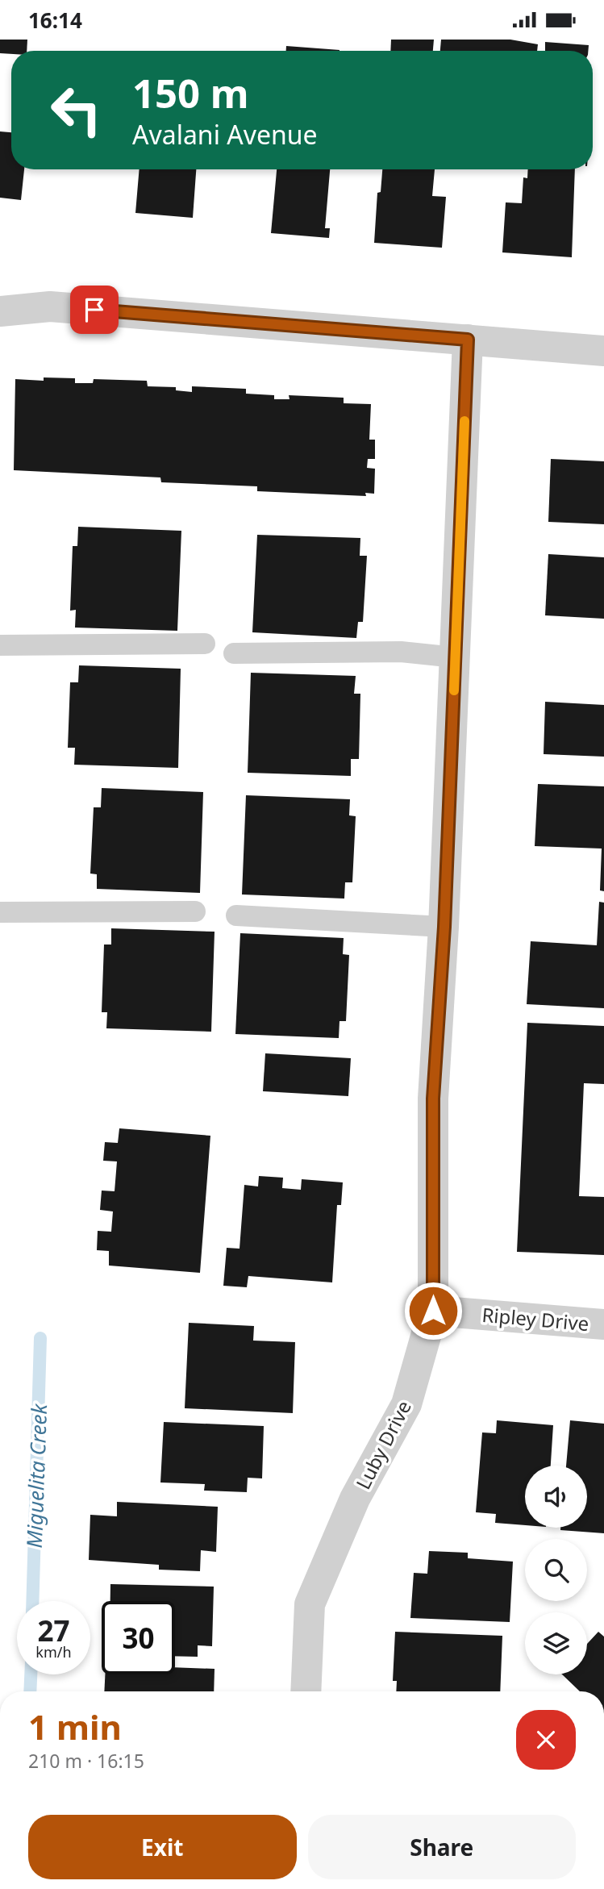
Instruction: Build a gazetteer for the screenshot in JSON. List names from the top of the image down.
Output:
{
  "streets": {
    "street": ["Ripley Drive", "Luby Drive"]
  },
  "crossings": [
    ["Ripley Drive", "Luby Drive"]
  ],
  "water": ["Miguelita Creek"],
  "page": {
    "status": "16:14",
    "turn": ["150 m", "Avalani Avenue"],
    "speed": "27 km/h",
    "limit": "30",
    "heading": ["1 min", "210 m · 16:15"],
    "buttons": ["Exit", "Share"]
  }
}
